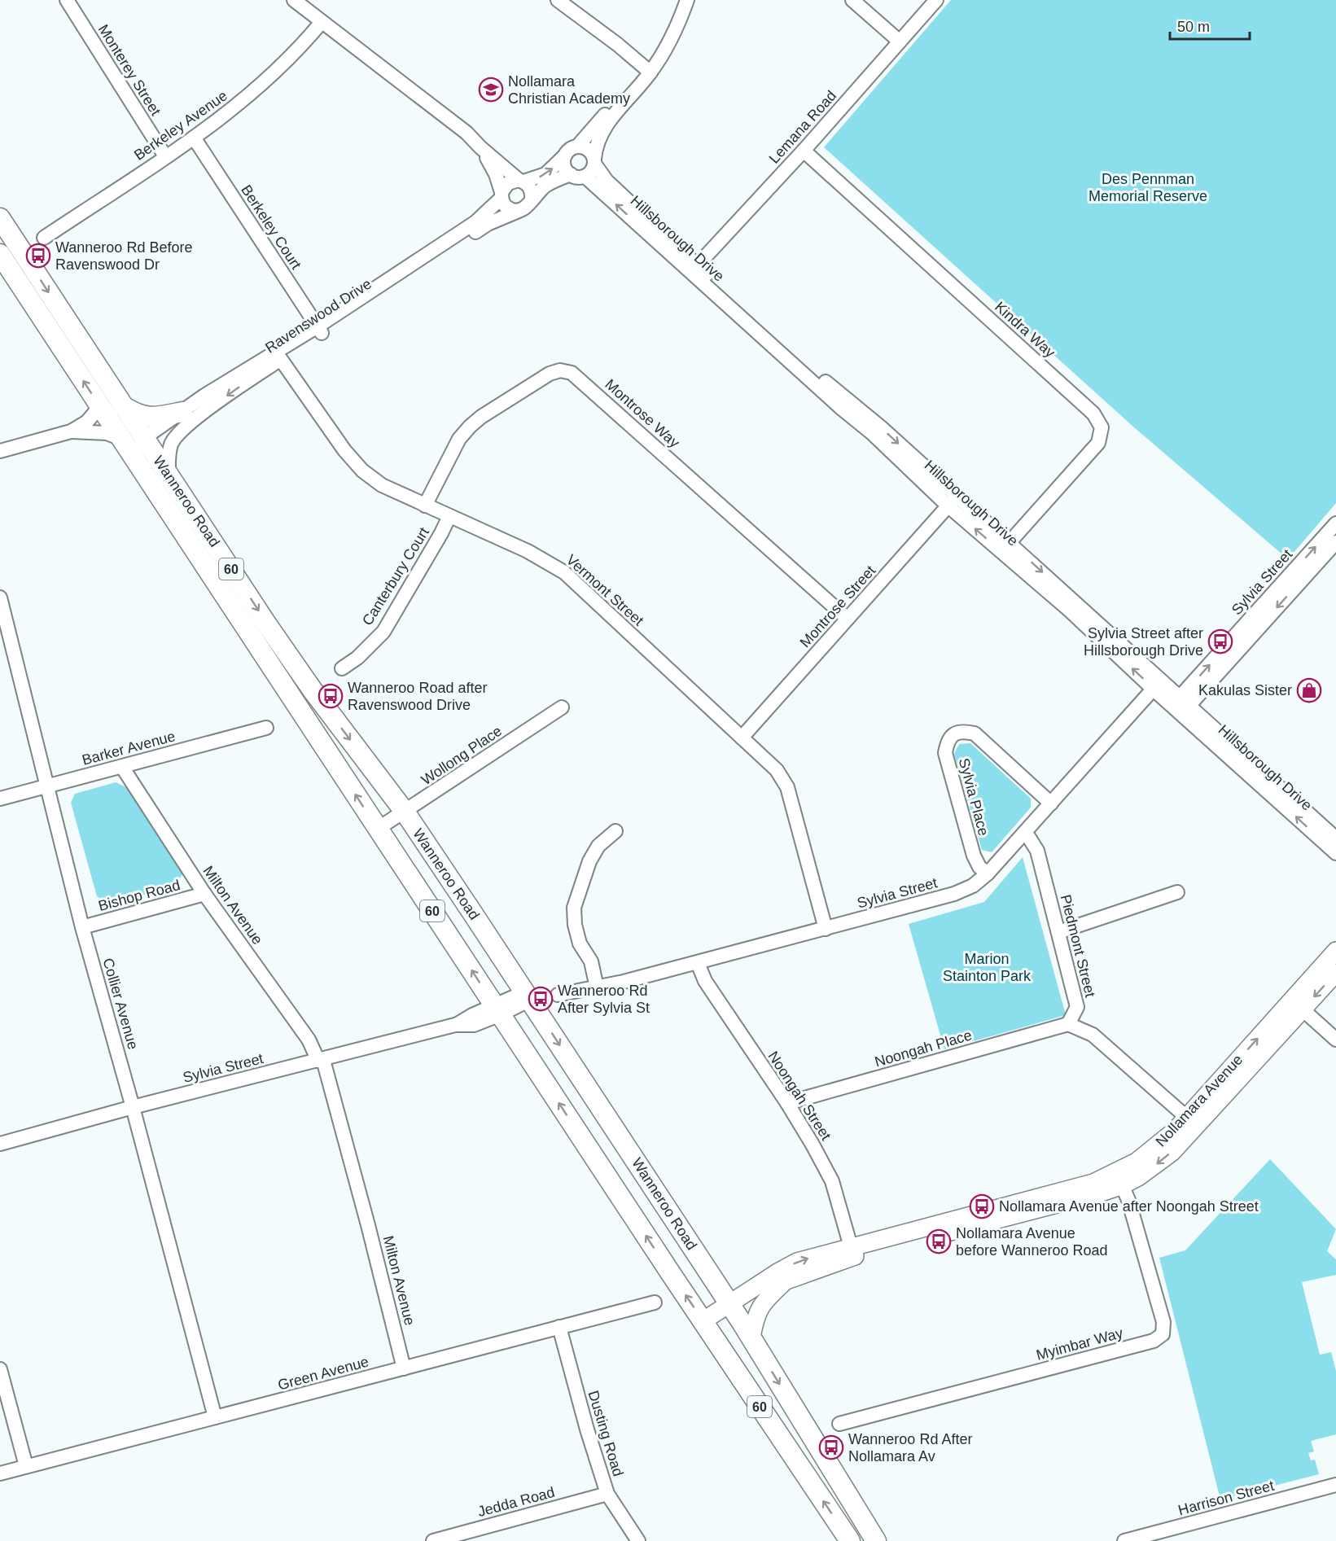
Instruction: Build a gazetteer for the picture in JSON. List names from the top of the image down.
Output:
{
  "streets": {
    "highway": ["Wanneroo Road", "60"],
    "main road": ["Nollamara Avenue"],
    "street": [
      "Monterey Street",
      "Berkeley Avenue",
      "Lemana Road",
      "Berkeley Court",
      "Hillsborough Drive",
      "Ravenswood Drive",
      "Kindra Way",
      "Montrose Way",
      "Canterbury Court",
      "Sylvia Street",
      "Vermont Street",
      "Montrose Street",
      "Barker Avenue",
      "Wollong Place",
      "Sylvia Place",
      "Bishop Road",
      "Milton Avenue",
      "Piedmont Street",
      "Collier Avenue",
      "Noongah Place",
      "Noongah Street",
      "Myimbar Way",
      "Green Avenue",
      "Dusting Road",
      "Harrison Street",
      "Jedda Road"
    ]
  },
  "crossings": [
    ["Monterey Street", "Berkeley Avenue"],
    ["Berkeley Avenue", "Berkeley Court"],
    ["Lemana Road", "Hillsborough Drive"],
    ["Lemana Road", "Kindra Way"],
    ["Berkeley Court", "Ravenswood Drive"],
    ["Hillsborough Drive", "Kindra Way"],
    ["Hillsborough Drive", "Sylvia Street"],
    ["Hillsborough Drive", "Montrose Street"],
    ["Ravenswood Drive", "Wanneroo Road"],
    ["Ravenswood Drive", "Vermont Street"],
    ["Montrose Way", "Vermont Street"],
    ["Montrose Way", "Montrose Street"],
    ["Wanneroo Road", "Sylvia Street"],
    ["Wanneroo Road", "Wollong Place"],
    ["Wanneroo Road", "Nollamara Avenue"],
    ["Canterbury Court", "Vermont Street"],
    ["Sylvia Street", "Vermont Street"],
    ["Sylvia Street", "Sylvia Place"],
    ["Sylvia Street", "Milton Avenue"],
    ["Sylvia Street", "Piedmont Street"],
    ["Sylvia Street", "Collier Avenue"],
    ["Sylvia Street", "Noongah Street"],
    ["Vermont Street", "Montrose Street"],
    ["Barker Avenue", "Milton Avenue"],
    ["Barker Avenue", "Collier Avenue"],
    ["Bishop Road", "Milton Avenue"],
    ["Bishop Road", "Collier Avenue"],
    ["Milton Avenue", "Green Avenue"],
    ["Piedmont Street", "Noongah Place"],
    ["Collier Avenue", "Green Avenue"],
    ["Noongah Place", "Noongah Street"],
    ["Noongah Street", "Nollamara Avenue"],
    ["Nollamara Avenue", "Myimbar Way"],
    ["Green Avenue", "Dusting Road"],
    ["Dusting Road", "Jedda Road"]
  ],
  "parks": ["Des Pennman Memorial Reserve", "Marion Stainton Park"],
  "places": {
    "school or university": ["Nollamara Christian Academy"],
    "bus stop": [
      "Wanneroo Rd Before Ravenswood Dr",
      "Sylvia Street after Hillsborough Drive",
      "Wanneroo Road after Ravenswood Drive",
      "Wanneroo Rd After Sylvia St",
      "Nollamara Avenue after Noongah Street",
      "Nollamara Avenue before Wanneroo Road",
      "Wanneroo Rd After Nollamara Av"
    ],
    "shop": ["Kakulas Sister"]
  },
  "scale_bar": "50 m"
}
